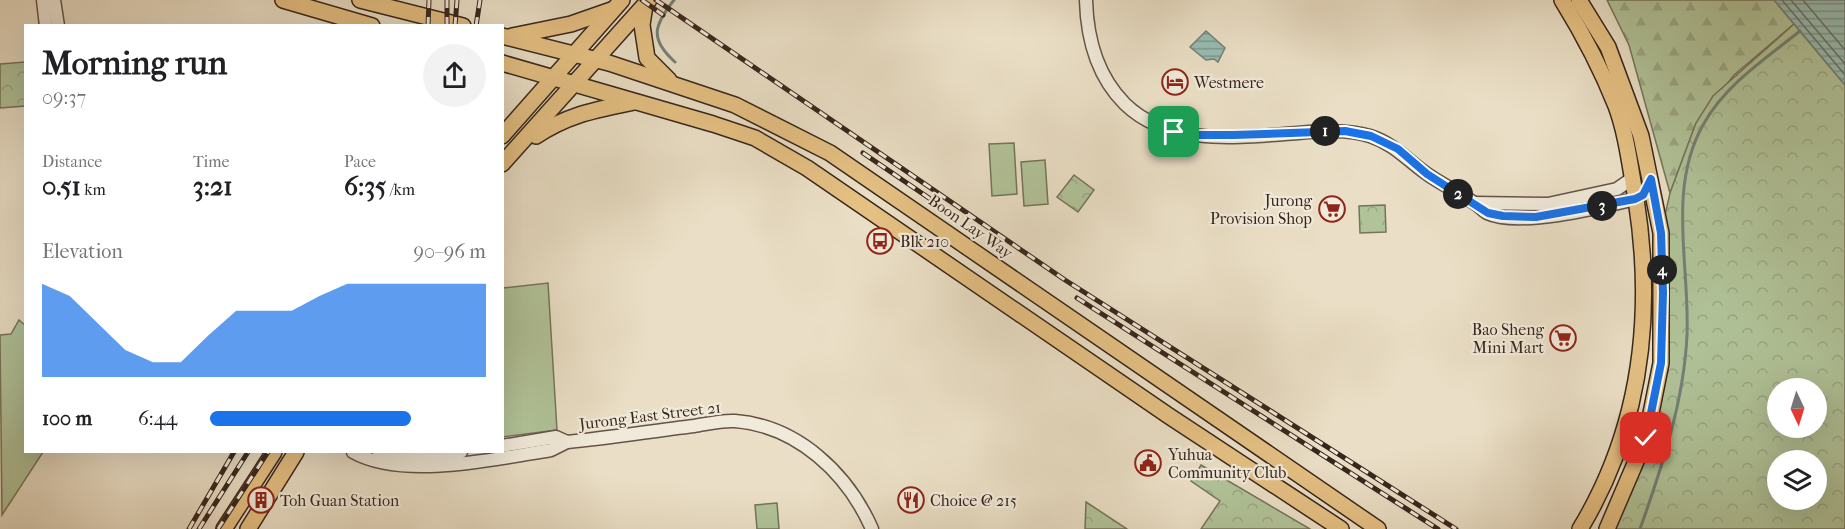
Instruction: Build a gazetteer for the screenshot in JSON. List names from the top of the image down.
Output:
{
  "streets": {
    "main road": ["Boon Lay Way"],
    "street": ["Jurong East Street 21"]
  },
  "places": {
    "hotel": ["Westmere"],
    "supermarket": ["Jurong Provision Shop", "Bao Sheng Mini Mart"],
    "bus stop": ["Blk 210"],
    "public building": ["Yuhua Community Club"],
    "building": ["Toh Guan Station"],
    "restaurant": ["Choice @ 215"]
  },
  "north": "bottom",
  "page": {
    "heading": ["Morning run", "09:37"],
    "pins": [
      "1",
      "2",
      "3",
      "4"
    ],
    "stats": [
      ["Distance", "0.51 km"],
      ["Time", "3:21"],
      ["Pace", "6:35 /km"]
    ],
    "chart": ["Elevation", "90–96 m"],
    "list": [
      {
        "name": "100 m",
        "note": "6:44"
      }
    ]
  }
}
